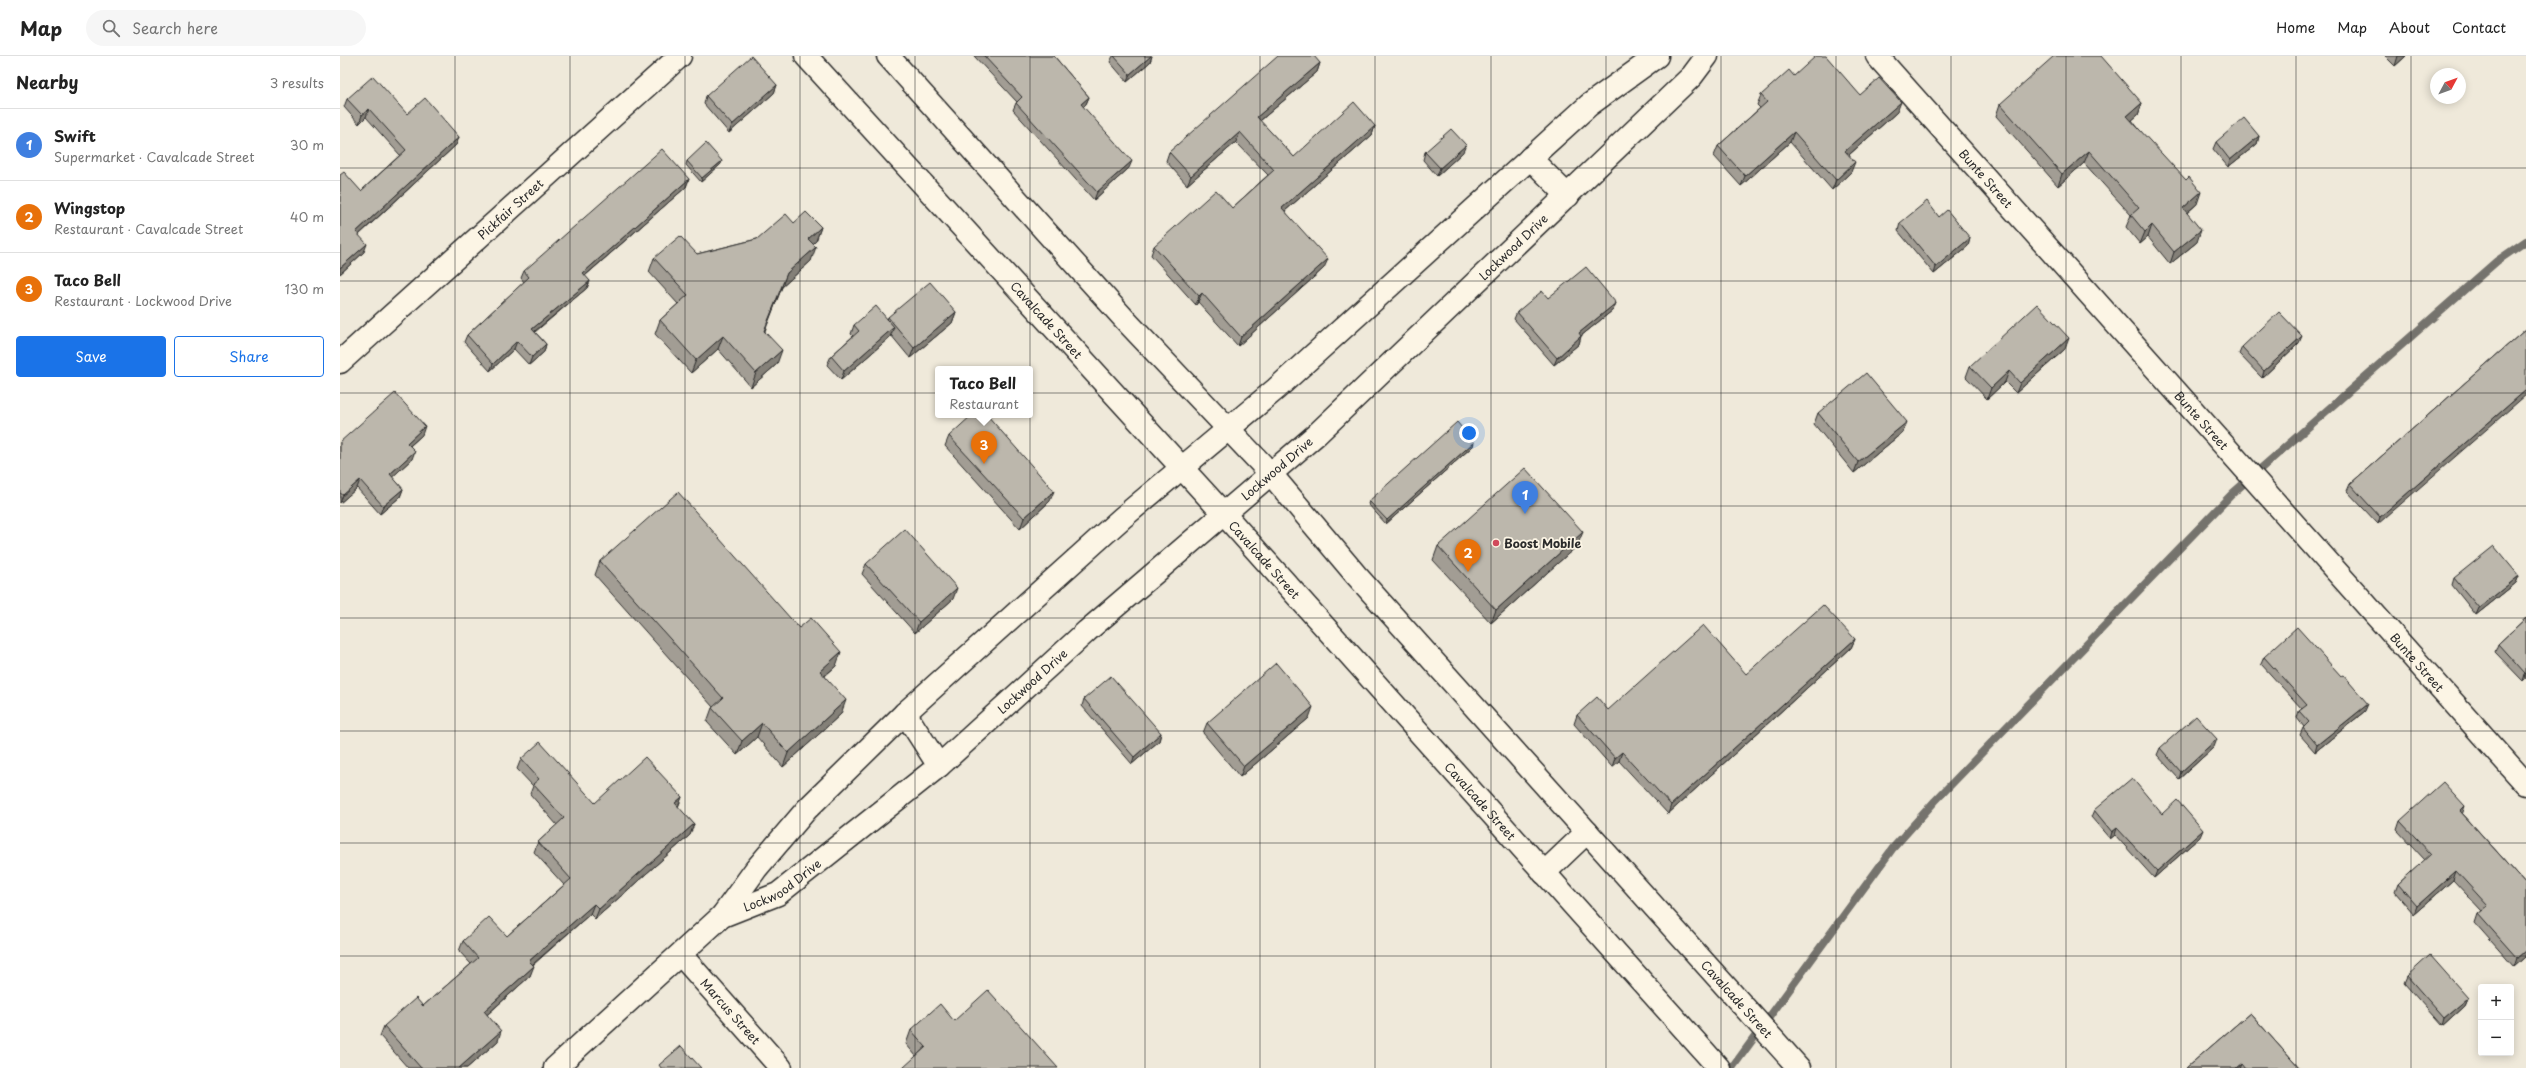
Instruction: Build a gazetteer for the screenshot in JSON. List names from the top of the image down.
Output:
{
  "streets": {
    "main road": [
      "Bunte Street",
      "Pickfair Street",
      "Lockwood Drive",
      "Cavalcade Street",
      "Marcus Street"
    ]
  },
  "crossings": [
    ["Lockwood Drive", "Cavalcade Street"],
    ["Lockwood Drive", "Marcus Street"]
  ],
  "places": ["Boost Mobile"],
  "north": "top right",
  "page": {
    "header": "Map",
    "search": "Search here",
    "nav": [
      "Home",
      "Map",
      "About",
      "Contact"
    ],
    "heading": ["Nearby", "3 results"],
    "list": [
      {
        "mark": "1",
        "name": "Swift",
        "note": "Supermarket · Cavalcade Street",
        "value": "30 m"
      },
      {
        "mark": "2",
        "name": "Wingstop",
        "note": "Restaurant · Cavalcade Street",
        "value": "40 m"
      },
      {
        "mark": "3",
        "name": "Taco Bell",
        "note": "Restaurant · Lockwood Drive",
        "value": "130 m"
      }
    ],
    "buttons": ["Save", "Share"],
    "popup": ["Taco Bell", "Restaurant"],
    "pins": ["3", "1", "2"],
    "map_buttons": ["+", "−"]
  }
}
